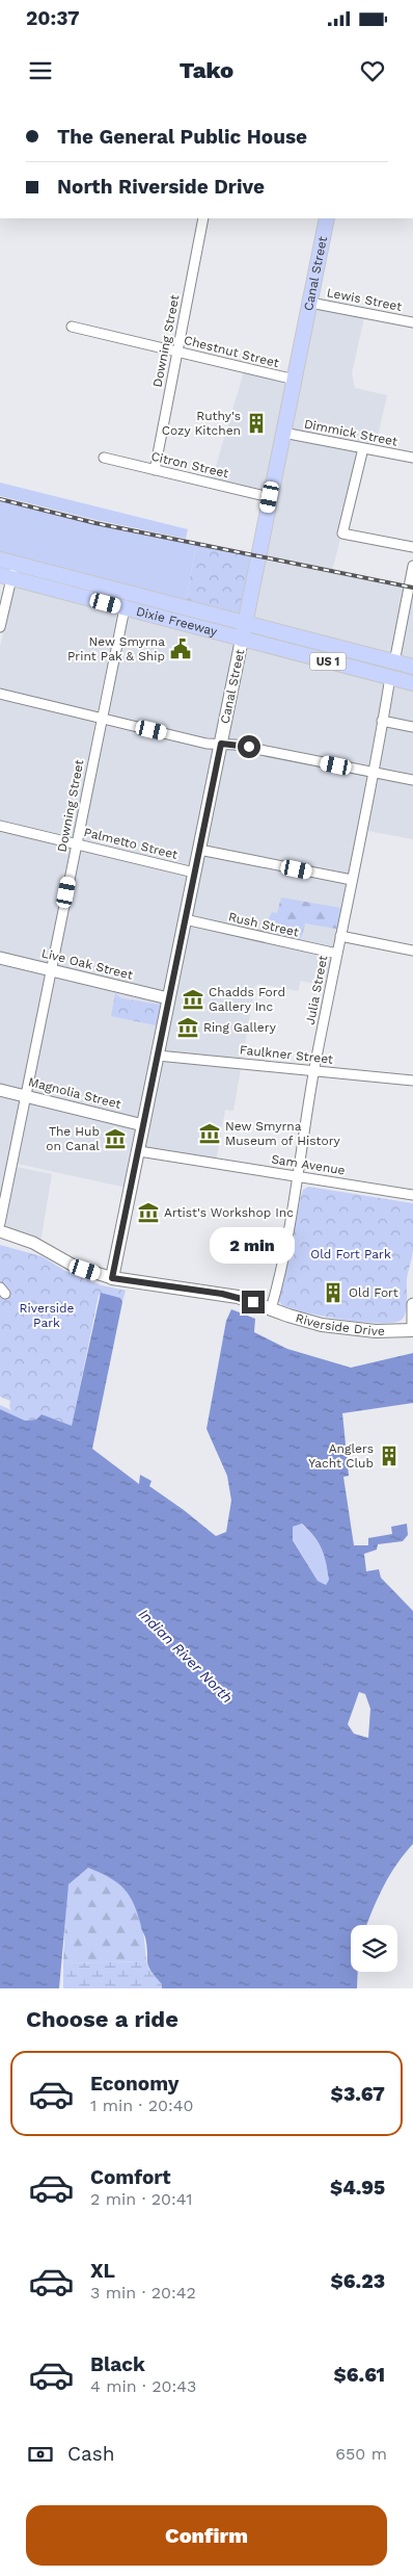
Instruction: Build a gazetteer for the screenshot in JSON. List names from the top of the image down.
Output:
{
  "streets": {
    "main road": [
      "Canal Street",
      "Dixie Freeway",
      "US 1",
      "Riverside Drive"
    ],
    "street": [
      "Lewis Street",
      "Downing Street",
      "Chestnut Street",
      "Dimmick Street",
      "Citron Street",
      "Palmetto Street",
      "Rush Street",
      "Live Oak Street",
      "Julia Street",
      "Faulkner Street",
      "Magnolia Street",
      "Sam Avenue"
    ]
  },
  "crossings": [
    ["Canal Street", "Lewis Street"],
    ["Canal Street", "Chestnut Street"],
    ["Canal Street", "Dimmick Street"],
    ["Canal Street", "Citron Street"],
    ["Canal Street", "Dixie Freeway"],
    ["Canal Street", "Palmetto Street"],
    ["Canal Street", "Rush Street"],
    ["Canal Street", "Live Oak Street"],
    ["Canal Street", "Faulkner Street"],
    ["Canal Street", "Magnolia Street"],
    ["Canal Street", "Sam Avenue"],
    ["Canal Street", "Riverside Drive"],
    ["Downing Street", "Chestnut Street"],
    ["Downing Street", "Citron Street"],
    ["Downing Street", "Dixie Freeway"],
    ["Downing Street", "Palmetto Street"],
    ["Downing Street", "Live Oak Street"],
    ["Downing Street", "Magnolia Street"],
    ["Dixie Freeway", "Julia Street"],
    ["Rush Street", "Julia Street"],
    ["Julia Street", "Faulkner Street"],
    ["Julia Street", "Sam Avenue"],
    ["Julia Street", "Riverside Drive"]
  ],
  "water": ["Indian River North"],
  "parks": ["Old Fort Park", "Riverside Park"],
  "places": {
    "building": ["Ruthy's Cozy Kitchen", "Old Fort", "Anglers Yacht Club"],
    "public building": ["New Smyrna Print Pak & Ship"],
    "museum": [
      "Chadds Ford Gallery Inc",
      "Ring Gallery",
      "New Smyrna Museum of History",
      "The Hub on Canal",
      "Artist's Workshop Inc"
    ]
  },
  "page": {
    "status": "20:37",
    "header": "Tako",
    "banner": ["The General Public House", "North Riverside Drive"],
    "bubble": "2 min",
    "heading": "Choose a ride",
    "list": [
      {
        "name": "Economy",
        "note": "1 min · 20:40",
        "value": "$3.67"
      },
      {
        "name": "Comfort",
        "note": "2 min · 20:41",
        "value": "$4.95"
      },
      {
        "name": "XL",
        "note": "3 min · 20:42",
        "value": "$6.23"
      },
      {
        "name": "Black",
        "note": "4 min · 20:43",
        "value": "$6.61"
      }
    ],
    "pay": ["Cash", "650 m"],
    "buttons": "Confirm"
  }
}
